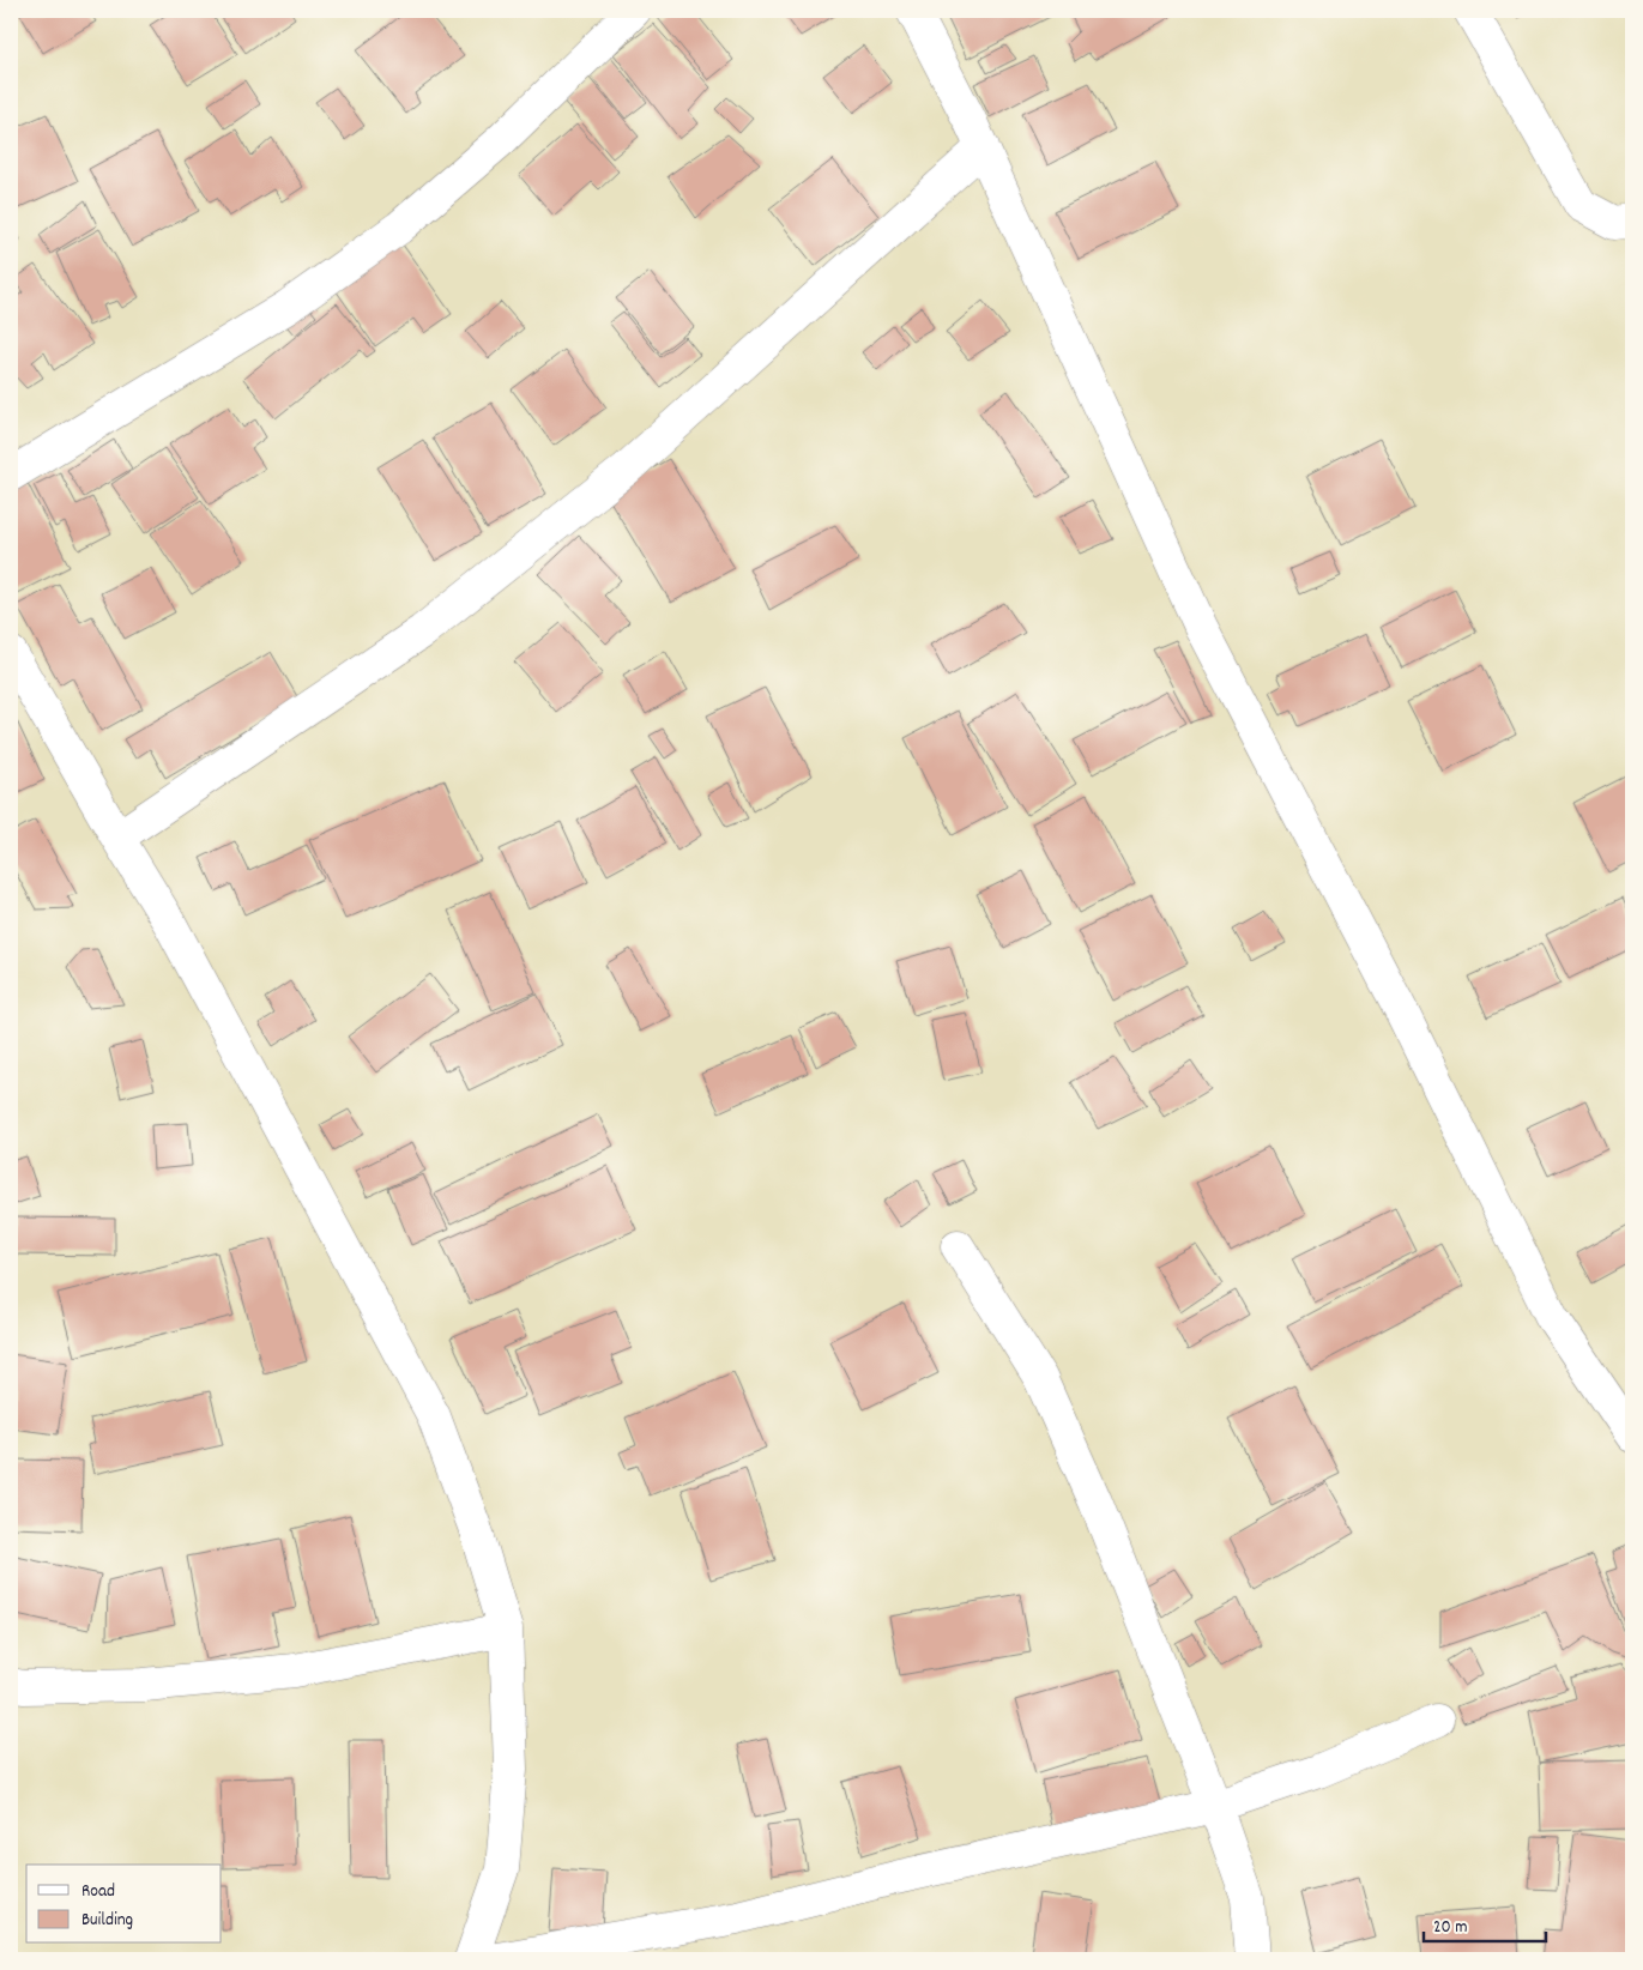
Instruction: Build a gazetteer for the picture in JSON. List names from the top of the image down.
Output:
{
  "legend": ["Road", "Building"],
  "scale_bar": "20 m"
}
